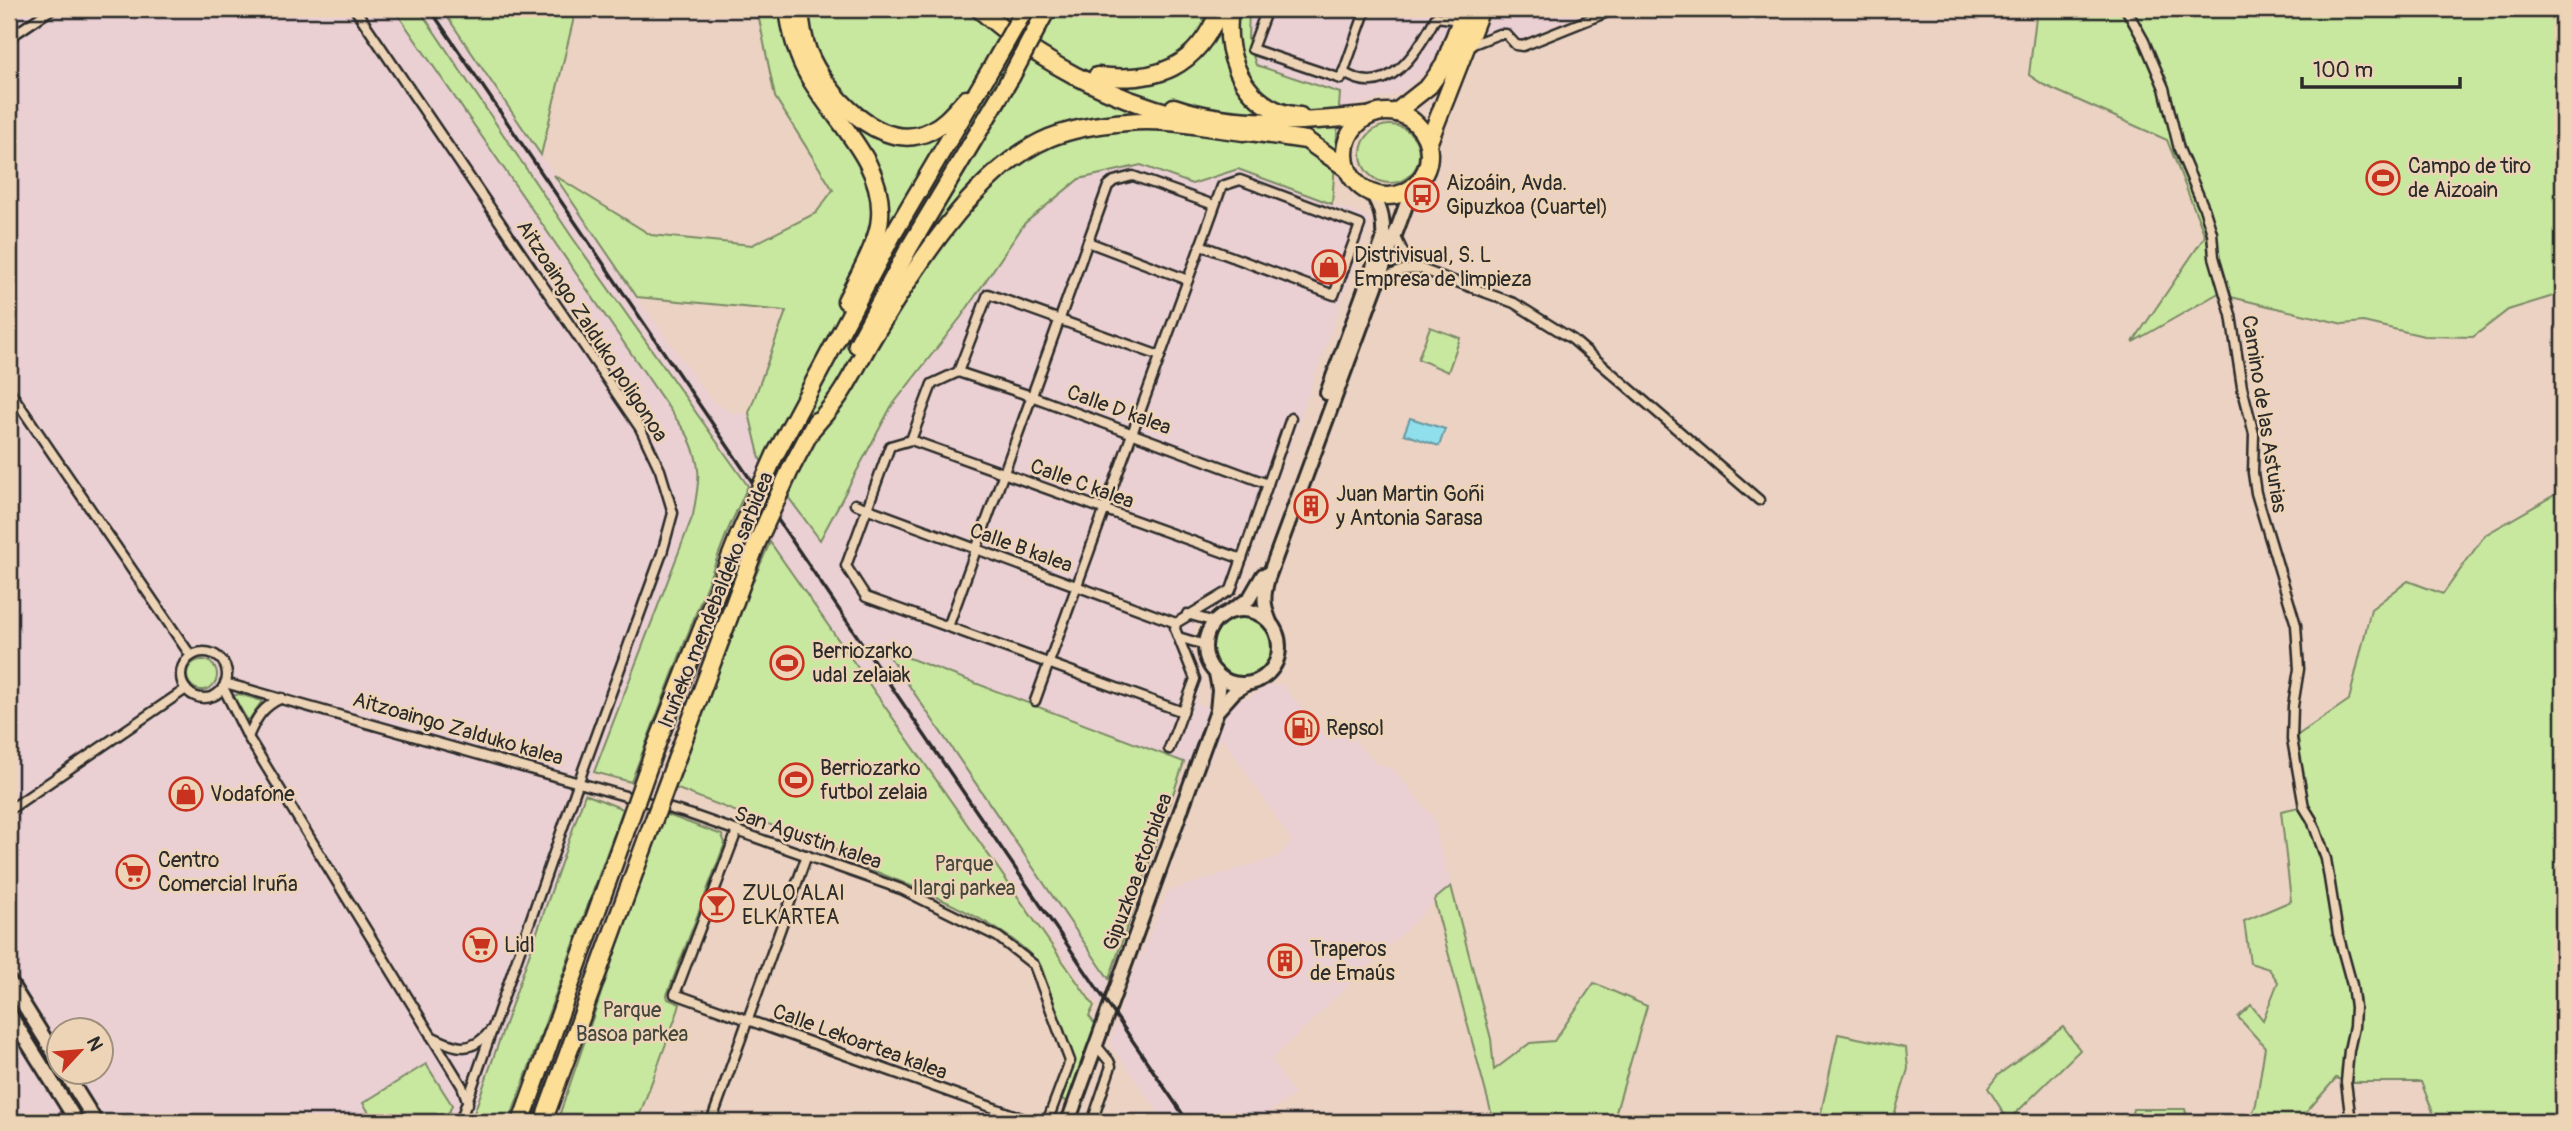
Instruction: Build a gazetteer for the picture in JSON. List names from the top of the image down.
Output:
{
  "streets": {
    "highway": ["Iruñeko mendebaldeko sarbidea"],
    "main road": ["Gipuzkoa etorbidea"],
    "street": [
      "Aitzoaingo Zalduko poligonoa",
      "Calle D kalea",
      "Camino de las Asturias",
      "Calle C kalea",
      "Calle B kalea",
      "Aitzoaingo Zalduko kalea",
      "San Agustin kalea",
      "Calle Lekoartea kalea"
    ]
  },
  "crossings": [
    ["Aitzoaingo Zalduko poligonoa", "Aitzoaingo Zalduko kalea"],
    ["Aitzoaingo Zalduko poligonoa", "San Agustin kalea"],
    ["Aitzoaingo Zalduko kalea", "San Agustin kalea"],
    ["San Agustin kalea", "Calle Lekoartea kalea"]
  ],
  "parks": ["Parque Ilargi parkea", "Parque Basoa parkea"],
  "places": {
    "sports": ["Campo de tiro de Aizoain", "Berriozarko udal zelaiak", "Berriozarko futbol zelaia"],
    "bus stop": ["Aizoáin, Avda. Gipuzkoa (Cuartel)"],
    "shop": ["Distrivisual, S. L Empresa de limpieza", "Vodafone"],
    "building": ["Juan Martin Goñi y Antonia Sarasa", "Traperos de Emaús"],
    "fuel station": ["Repsol"],
    "supermarket": ["Centro Comercial Iruña", "Lidl"],
    "bar": ["ZULO ALAI ELKARTEA"]
  },
  "scale_bar": "100 m",
  "north": "top right"
}
